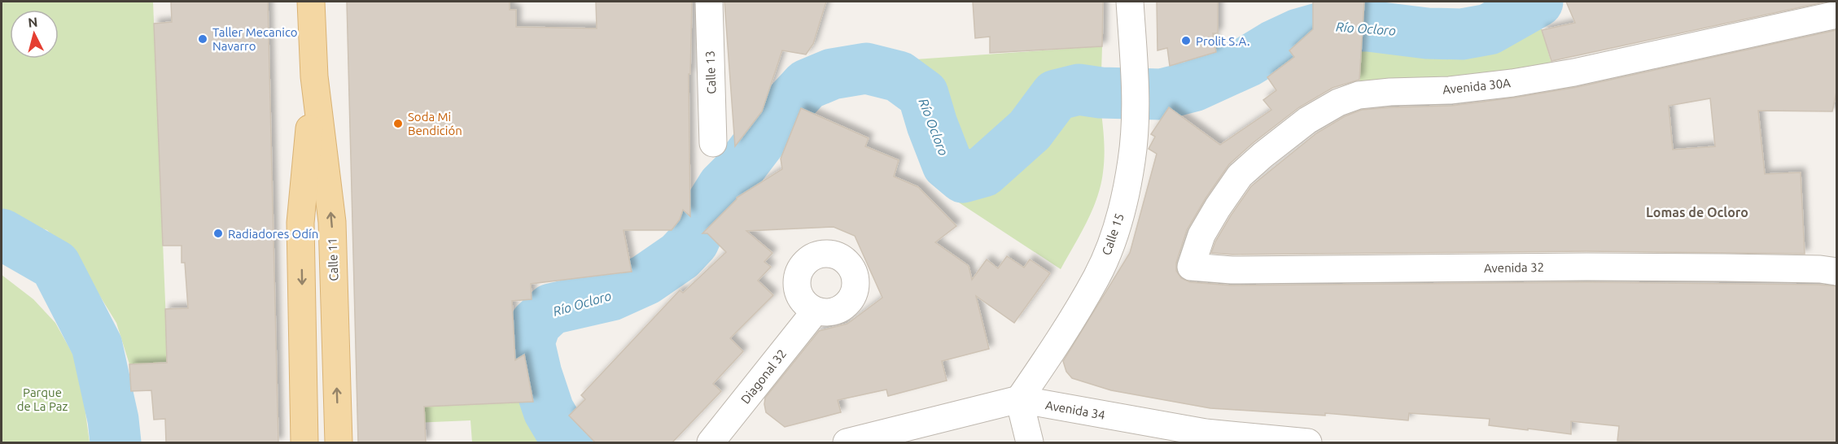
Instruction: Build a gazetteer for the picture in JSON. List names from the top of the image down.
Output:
{
  "streets": {
    "main road": ["Calle 11"],
    "street": [
      "Calle 13",
      "Avenida 30A",
      "Calle 15",
      "Avenida 32",
      "Diagonal 32",
      "Avenida 34"
    ]
  },
  "crossings": [
    ["Avenida 30A", "Avenida 32"],
    ["Calle 15", "Avenida 34"]
  ],
  "districts": ["Lomas de Ocloro"],
  "water": ["Río Ocloro"],
  "parks": ["Parque de La Paz"],
  "places": [
    "Taller Mecanico Navarro",
    "Prolit S.A.",
    "Soda Mi Bendición",
    "Radiadores Odín"
  ],
  "north": "top"
}
